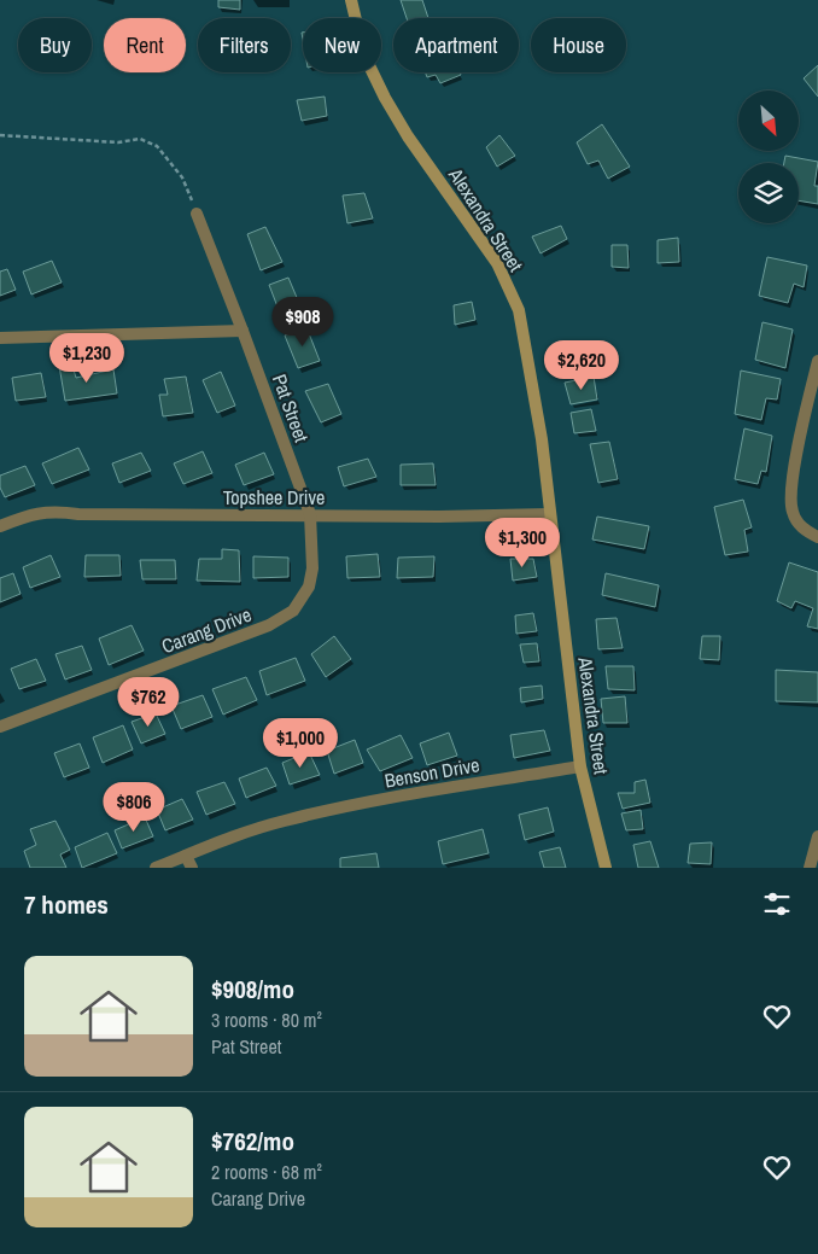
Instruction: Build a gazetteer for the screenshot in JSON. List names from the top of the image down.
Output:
{
  "streets": {
    "main road": ["Alexandra Street"],
    "street": [
      "Pat Street",
      "Topshee Drive",
      "Carang Drive",
      "Benson Drive"
    ]
  },
  "crossings": [
    ["Alexandra Street", "Topshee Drive"],
    ["Alexandra Street", "Benson Drive"],
    ["Pat Street", "Topshee Drive"],
    ["Pat Street", "Carang Drive"],
    ["Topshee Drive", "Carang Drive"]
  ],
  "north": "bottom right",
  "page": {
    "chip": [
      "Buy",
      "Rent",
      "Filters",
      "New",
      "Apartment",
      "House"
    ],
    "price": [
      "$908",
      "$1,230",
      "$2,620",
      "$1,300",
      "$762",
      "$1,000",
      "$806"
    ],
    "heading": "7 homes",
    "list": [
      {
        "name": "$908/mo",
        "note": "3 rooms · 80 m² · Pat Street"
      },
      {
        "name": "$762/mo",
        "note": "2 rooms · 68 m² · Carang Drive"
      }
    ]
  }
}
